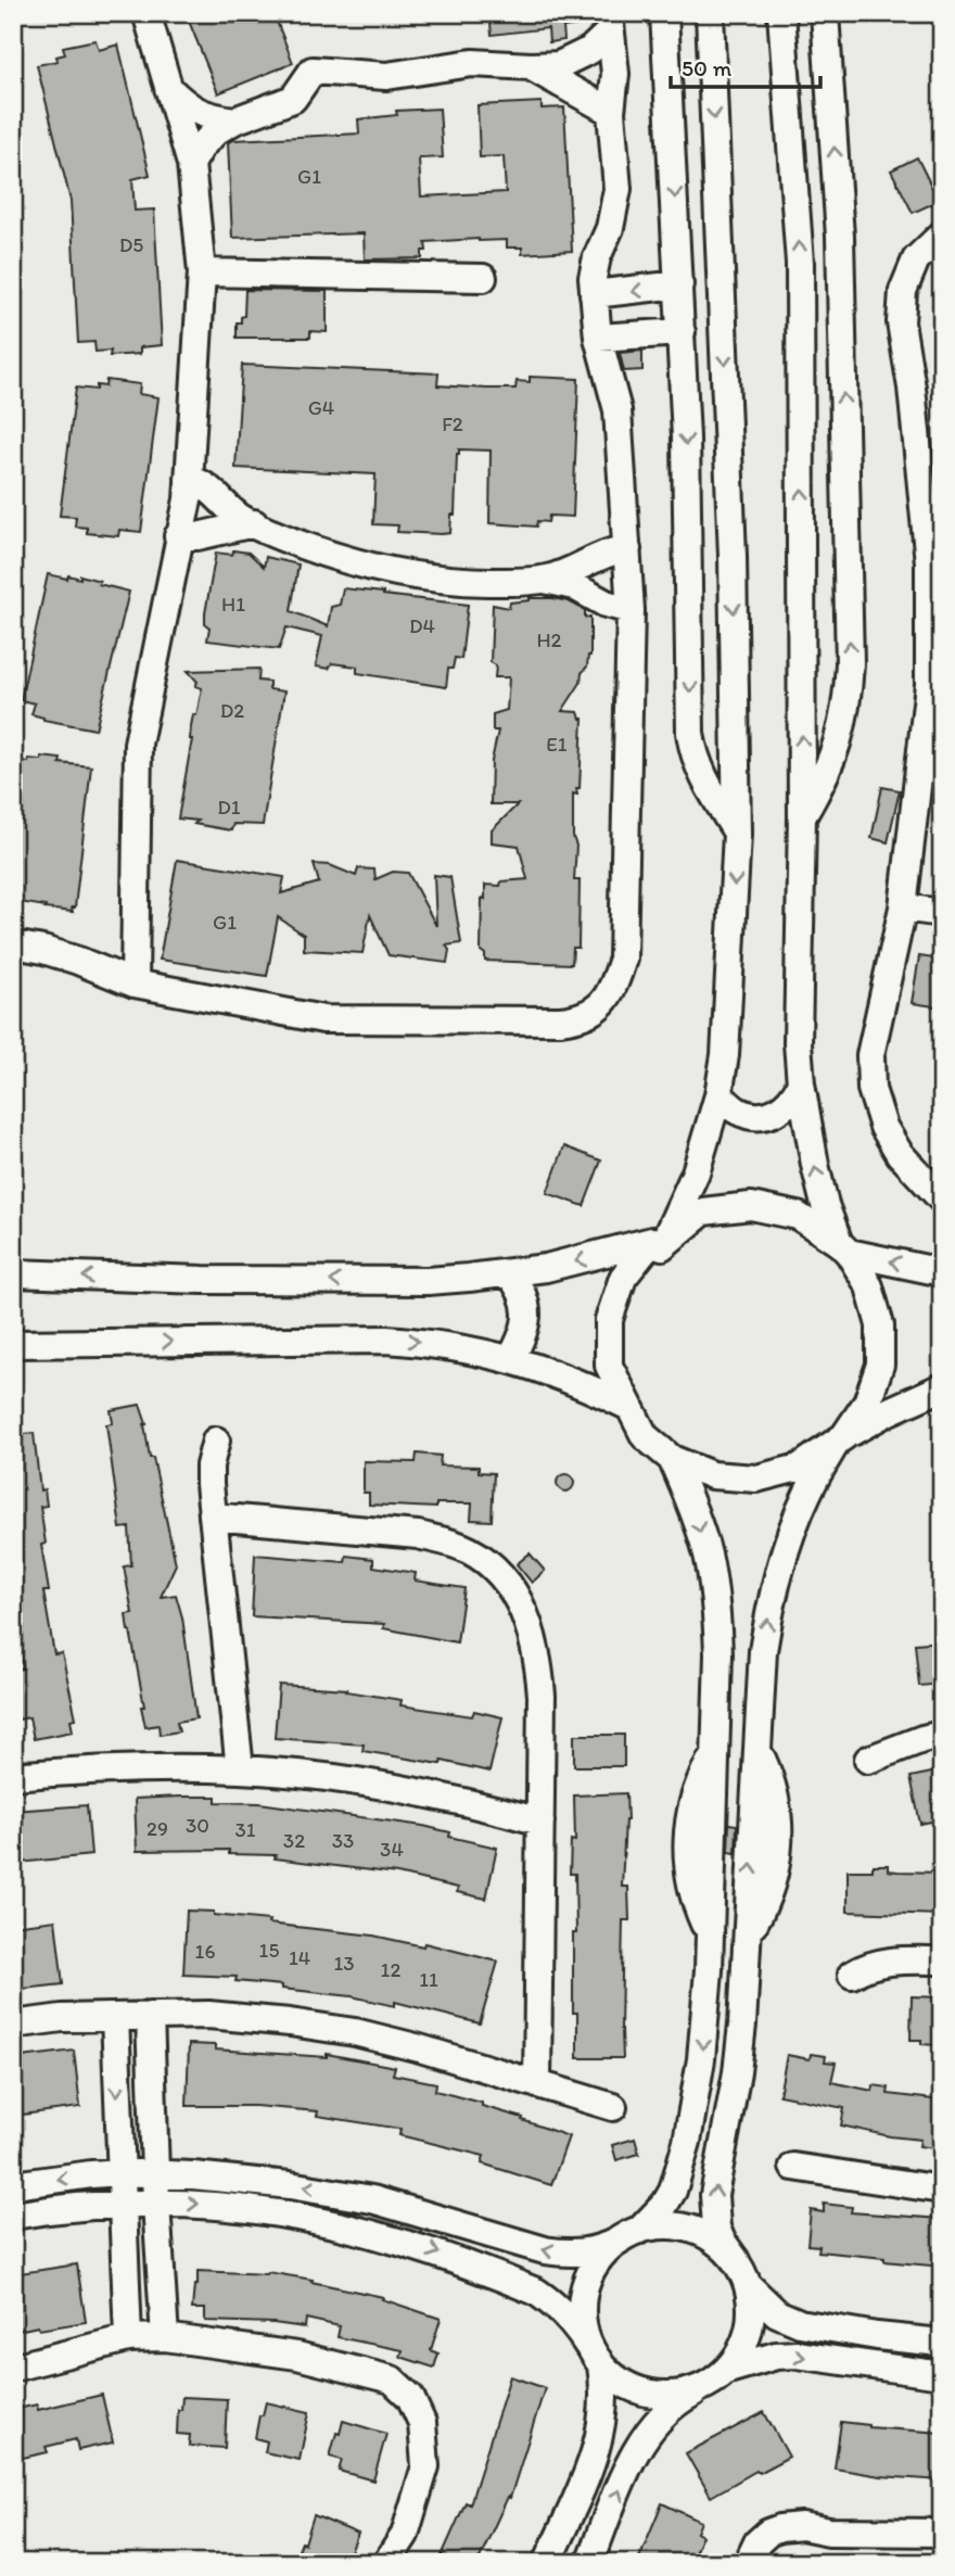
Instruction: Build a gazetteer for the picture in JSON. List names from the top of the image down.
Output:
{
  "house_numbers": [
    "G1",
    "D5",
    "G4",
    "F2",
    "H1",
    "D4",
    "H2",
    "D2",
    "E1",
    "D1",
    "G1",
    "30",
    "29",
    "31",
    "32",
    "33",
    "34",
    "15",
    "16",
    "14",
    "13",
    "12",
    "11"
  ],
  "scale_bar": "50 m"
}
